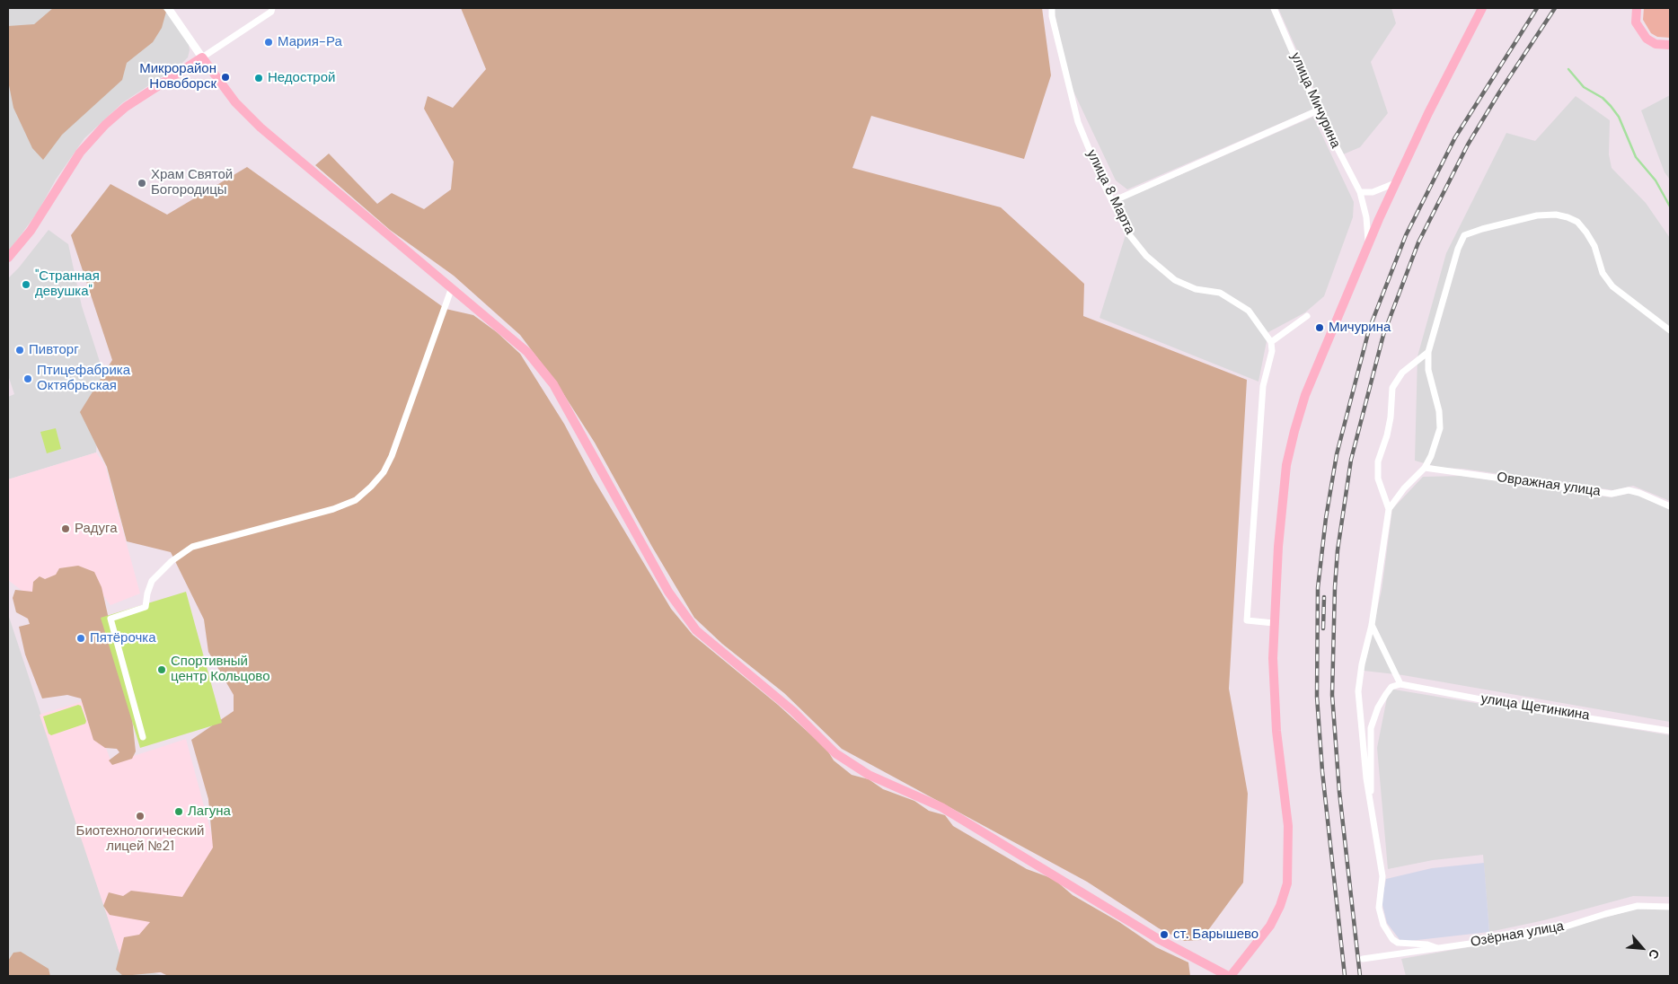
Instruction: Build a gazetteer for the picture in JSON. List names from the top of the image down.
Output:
{
  "streets": {
    "street": [
      "улица Мичурина",
      "улица 8 Марта",
      "Овражная улица",
      "улица Щетинкина",
      "Озёрная улица"
    ]
  },
  "places": [
    "Мария-Ра",
    "Микрорайон Новоборск",
    "Недострой",
    "Храм Святой Богородицы",
    "\"Странная девушка\"",
    "Мичурина",
    "Пивторг",
    "Птицефабрика Октябрьская",
    "Радуга",
    "Пятёрочка",
    "Спортивный центр Кольцово",
    "Лагуна",
    "Биотехнологический лицей №21",
    "ст. Барышево"
  ],
  "north": "bottom right"
}
